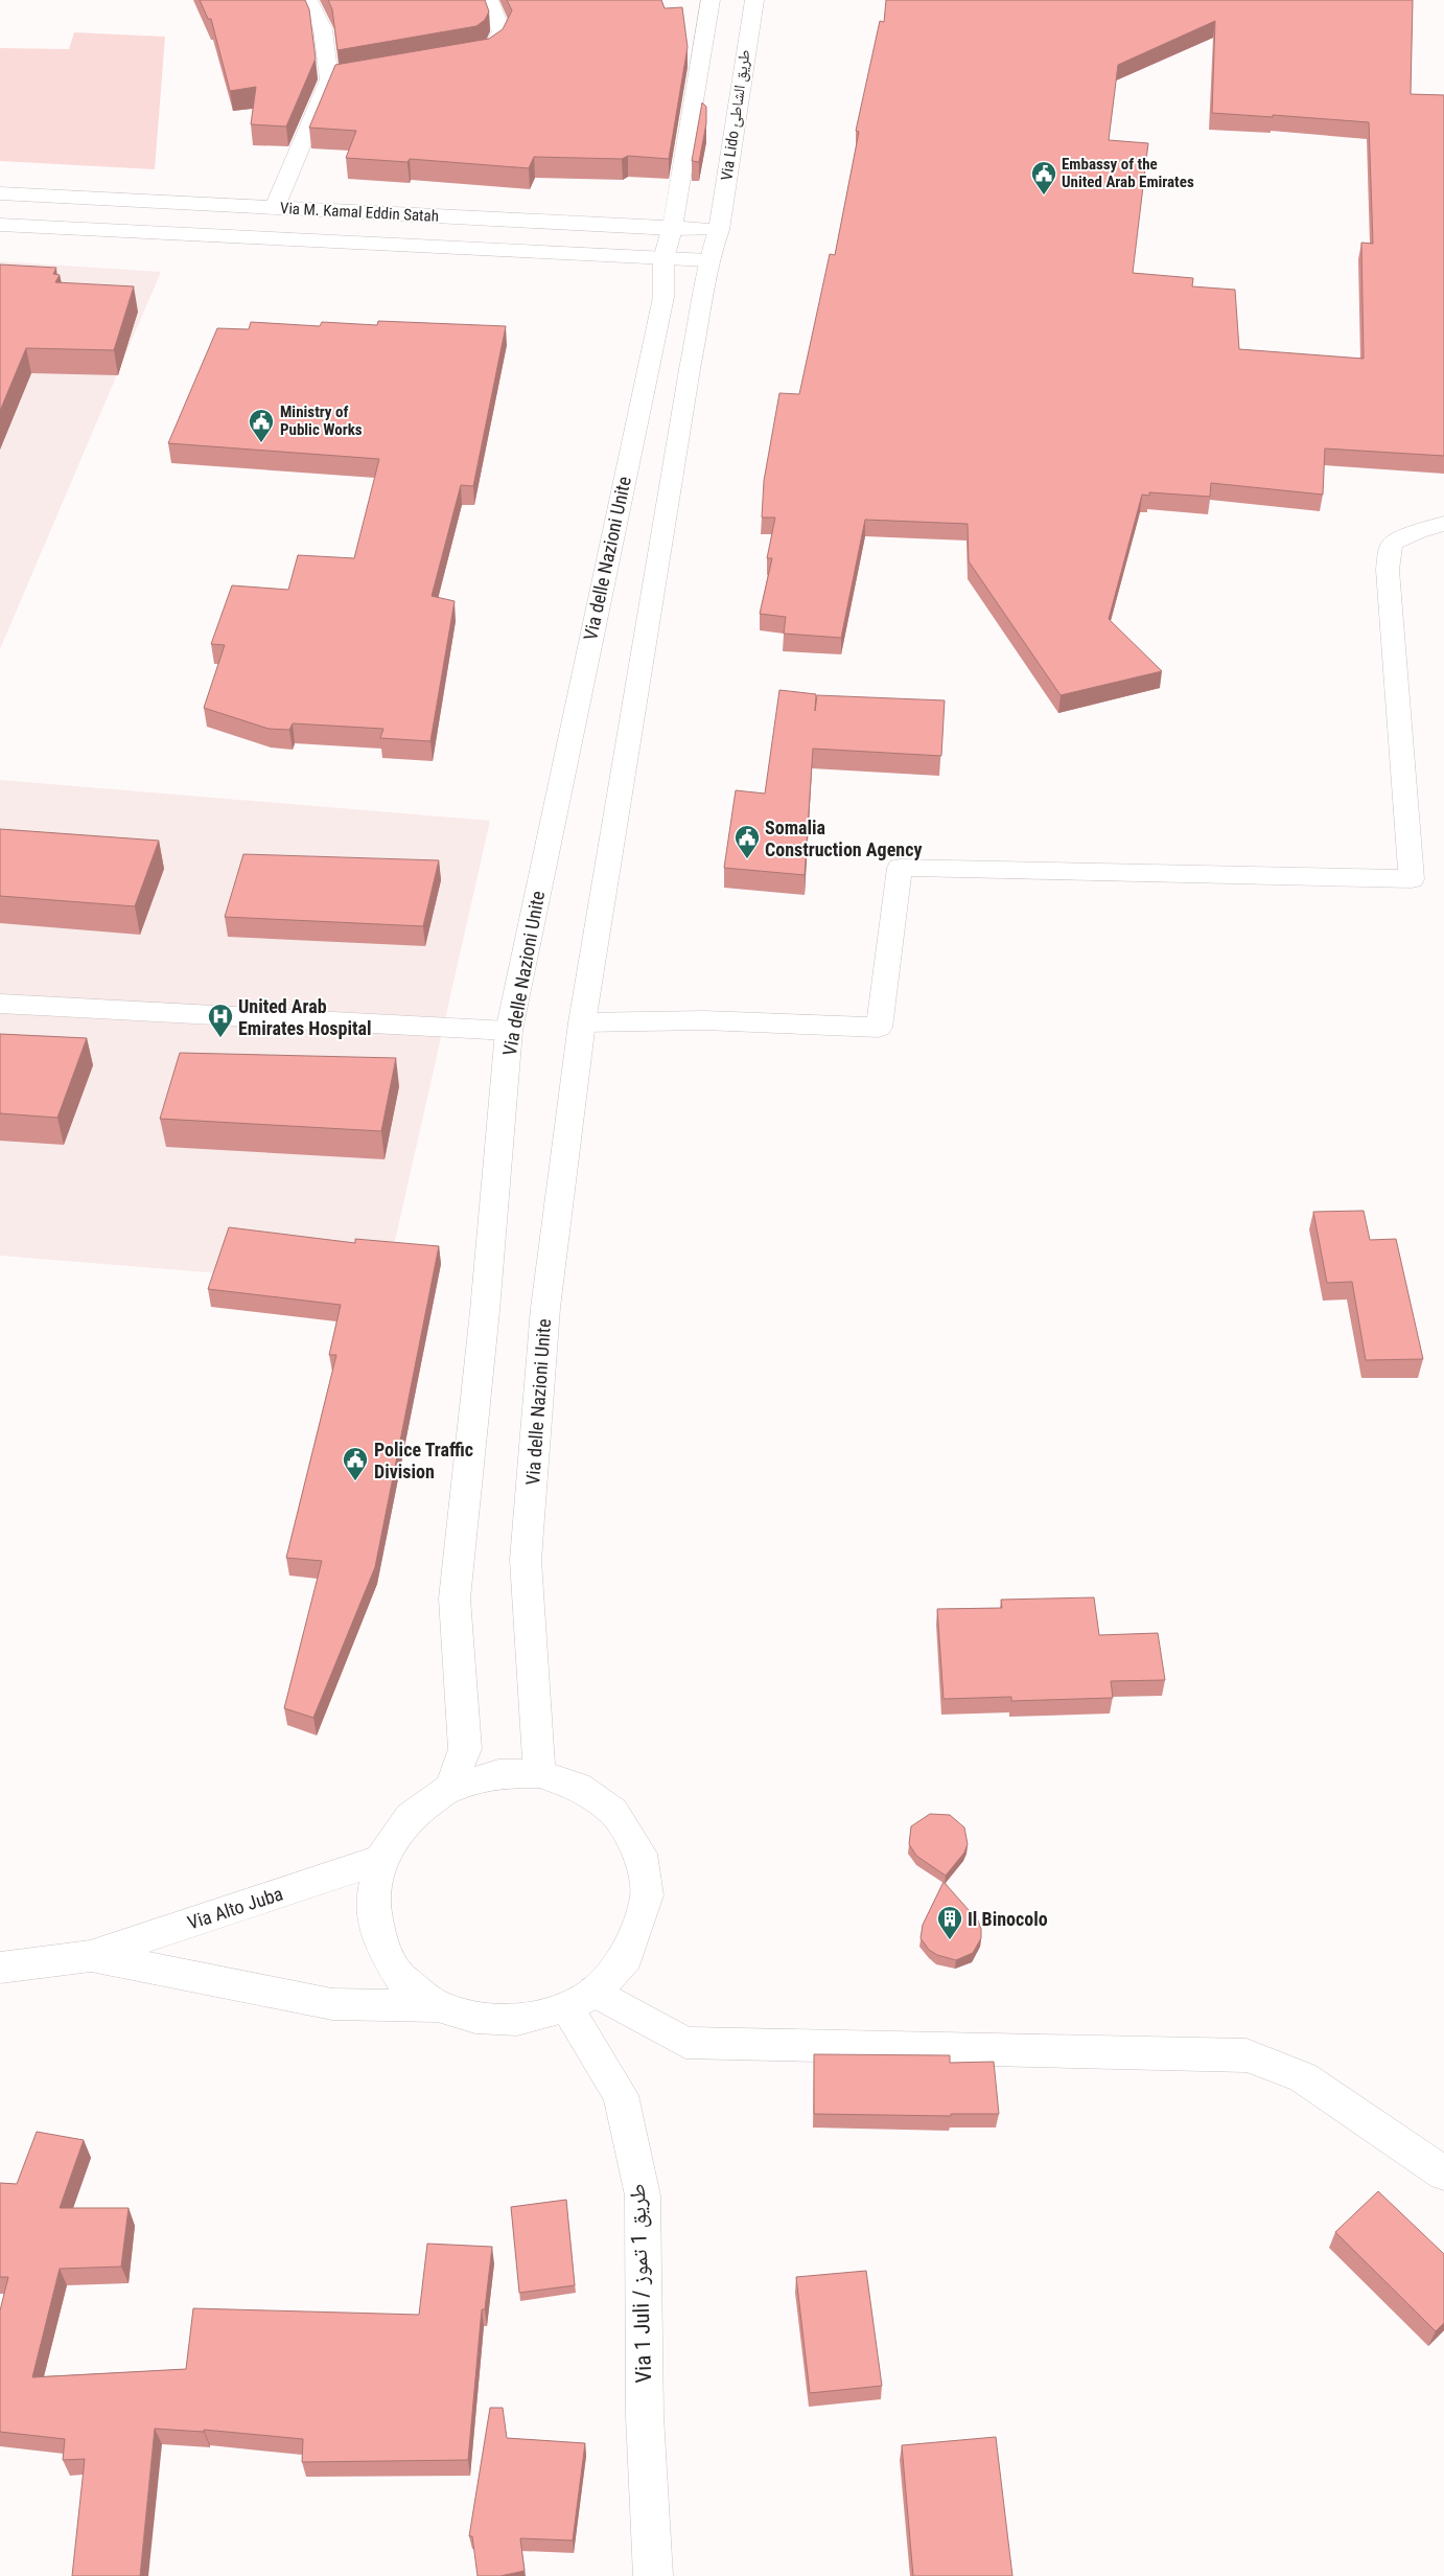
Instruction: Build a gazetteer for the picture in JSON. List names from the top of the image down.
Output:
{
  "streets": {
    "street": [
      "Via Lido طريق الشاطئ",
      "Via M. Kamal Eddin Satah",
      "Via delle Nazioni Unite",
      "Via Alto Juba",
      "Via 1 Juli / طريق 1 تموز"
    ]
  },
  "crossings": [
    ["Via Lido طريق الشاطئ", "Via M. Kamal Eddin Satah"],
    ["Via Lido طريق الشاطئ", "Via delle Nazioni Unite"],
    ["Via M. Kamal Eddin Satah", "Via delle Nazioni Unite"]
  ],
  "places": {
    "public building": [
      "Embassy of the United Arab Emirates",
      "Ministry of Public Works",
      "Somalia Construction Agency",
      "Police Traffic Division"
    ],
    "hospital": ["United Arab Emirates Hospital"],
    "building": ["Il Binocolo"]
  }
}
